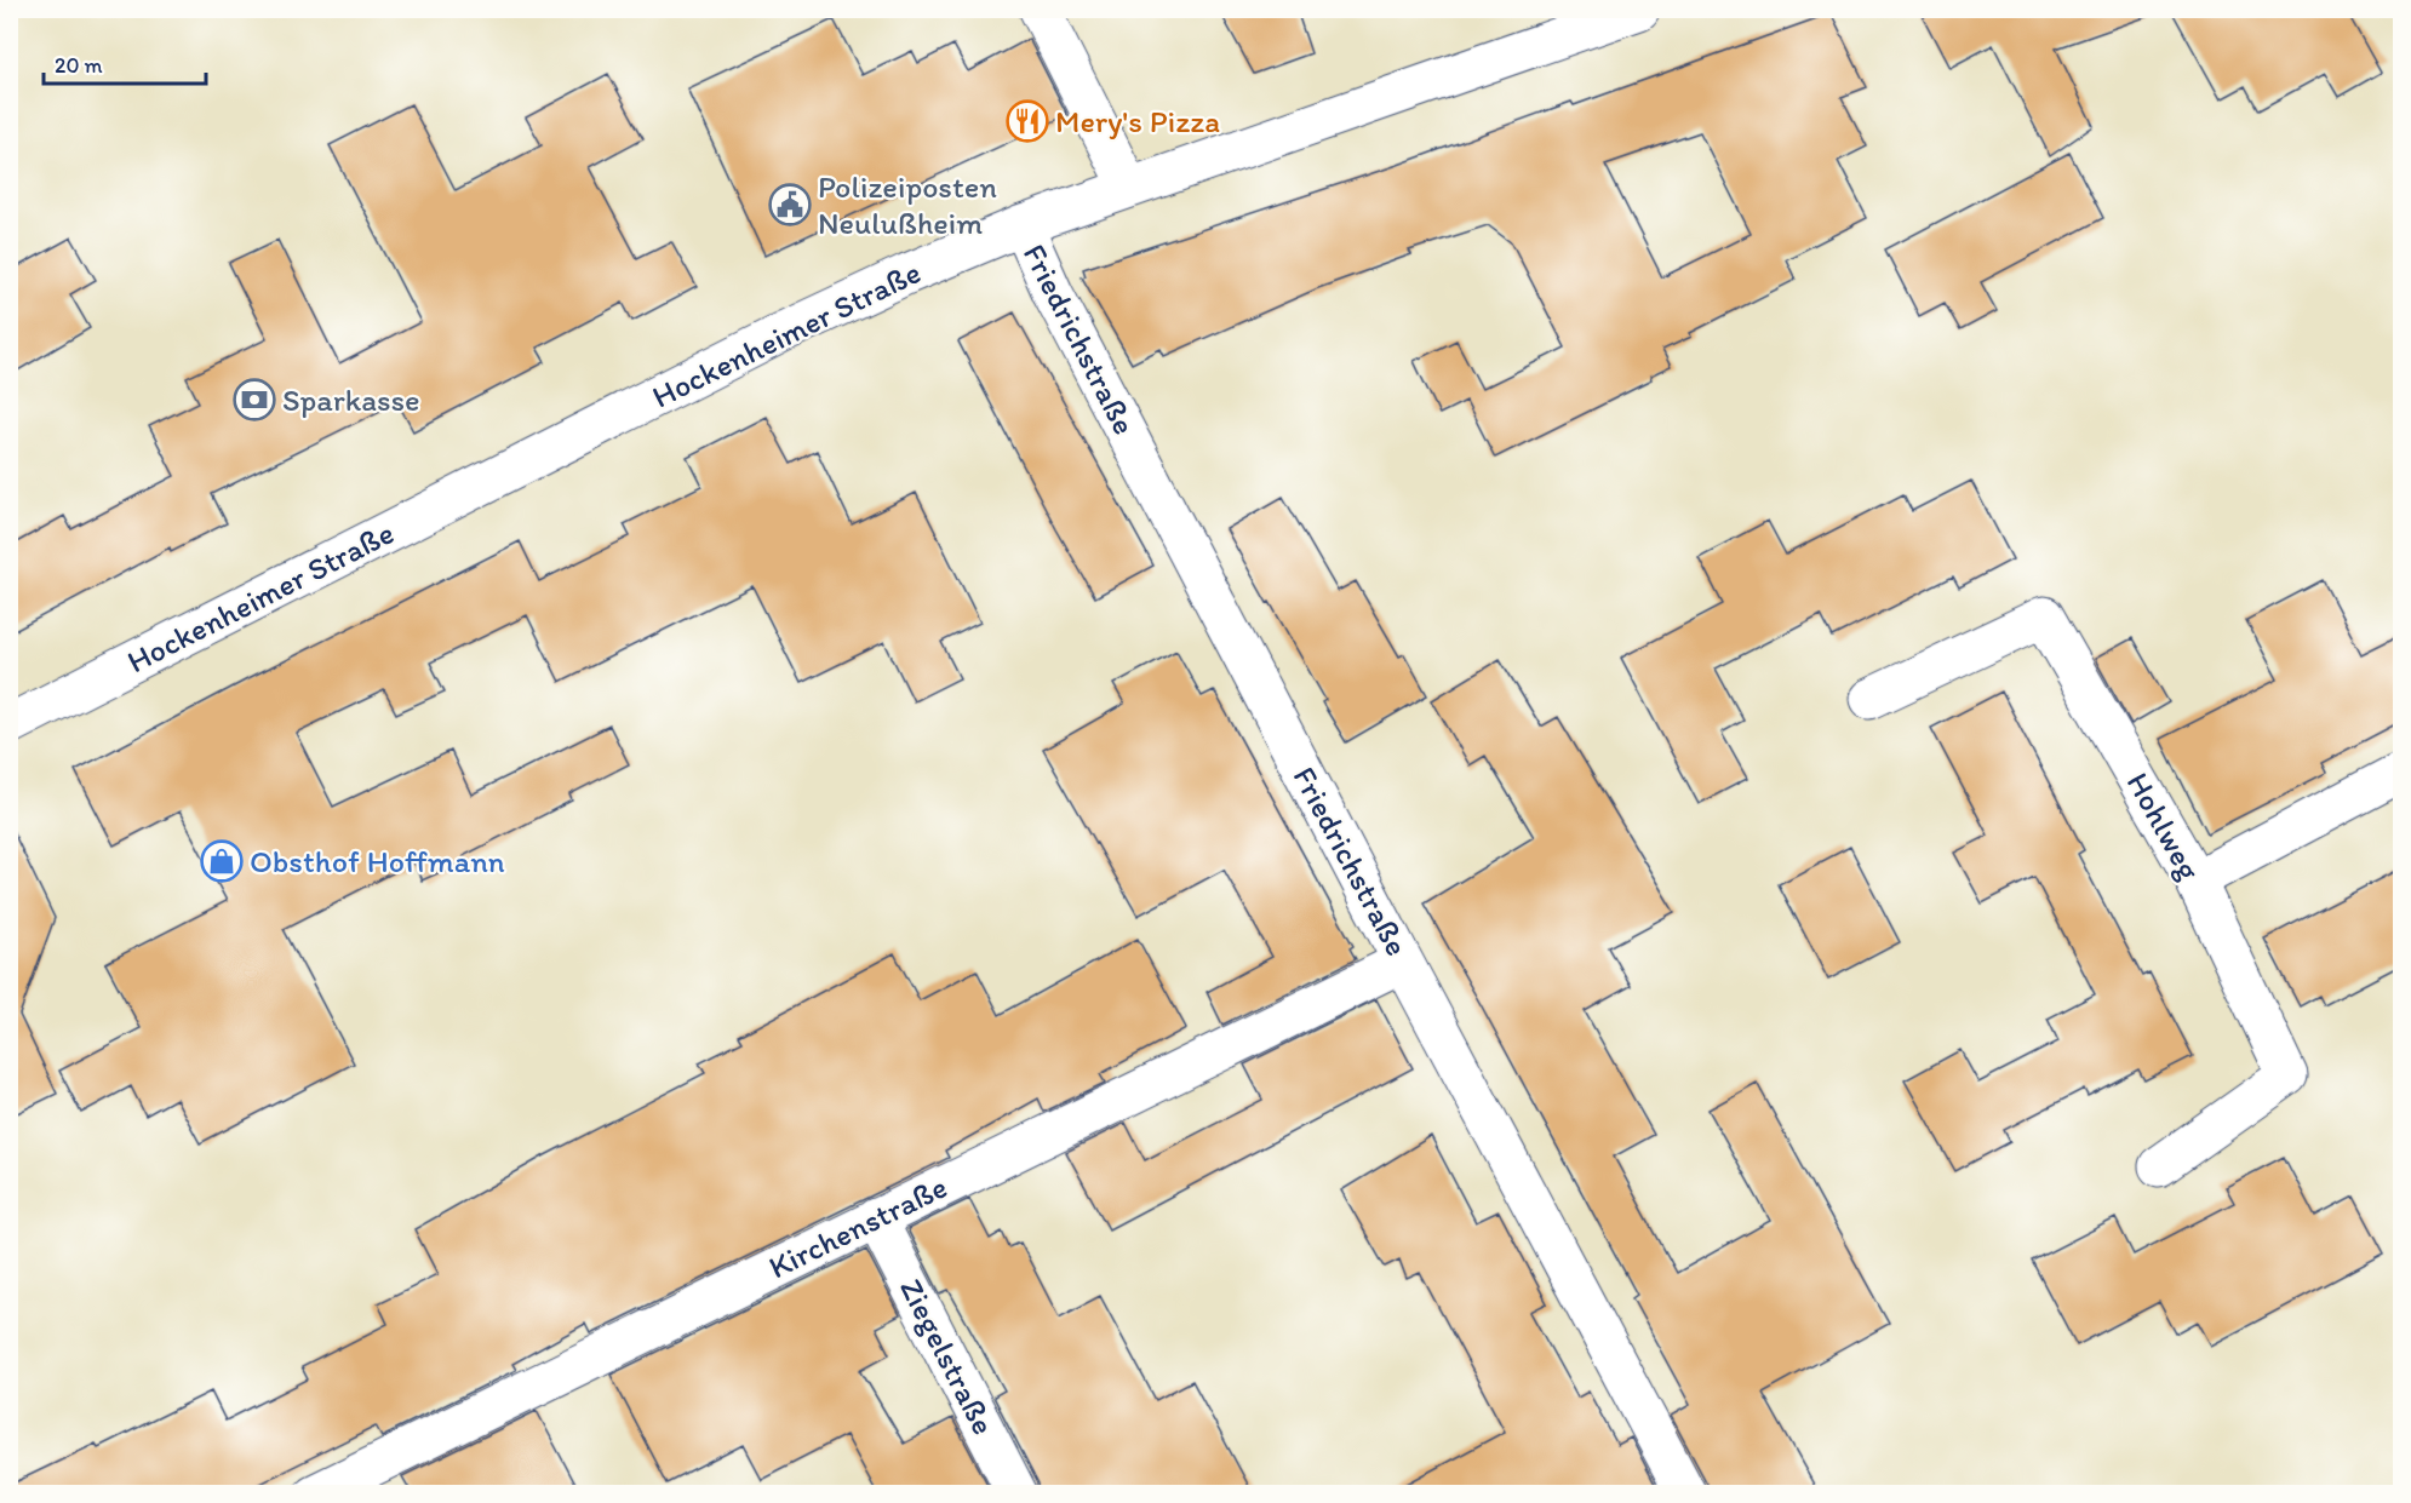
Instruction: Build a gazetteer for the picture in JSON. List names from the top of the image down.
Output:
{
  "streets": {
    "street": [
      "Hockenheimer Straße",
      "Friedrichstraße",
      "Hohlweg",
      "Kirchenstraße",
      "Ziegelstraße"
    ]
  },
  "crossings": [
    ["Hockenheimer Straße", "Friedrichstraße"],
    ["Friedrichstraße", "Kirchenstraße"],
    ["Kirchenstraße", "Ziegelstraße"]
  ],
  "places": {
    "restaurant": ["Mery's Pizza"],
    "public building": ["Polizeiposten Neulußheim"],
    "bank": ["Sparkasse"],
    "shop": ["Obsthof Hoffmann"]
  },
  "scale_bar": "20 m"
}
